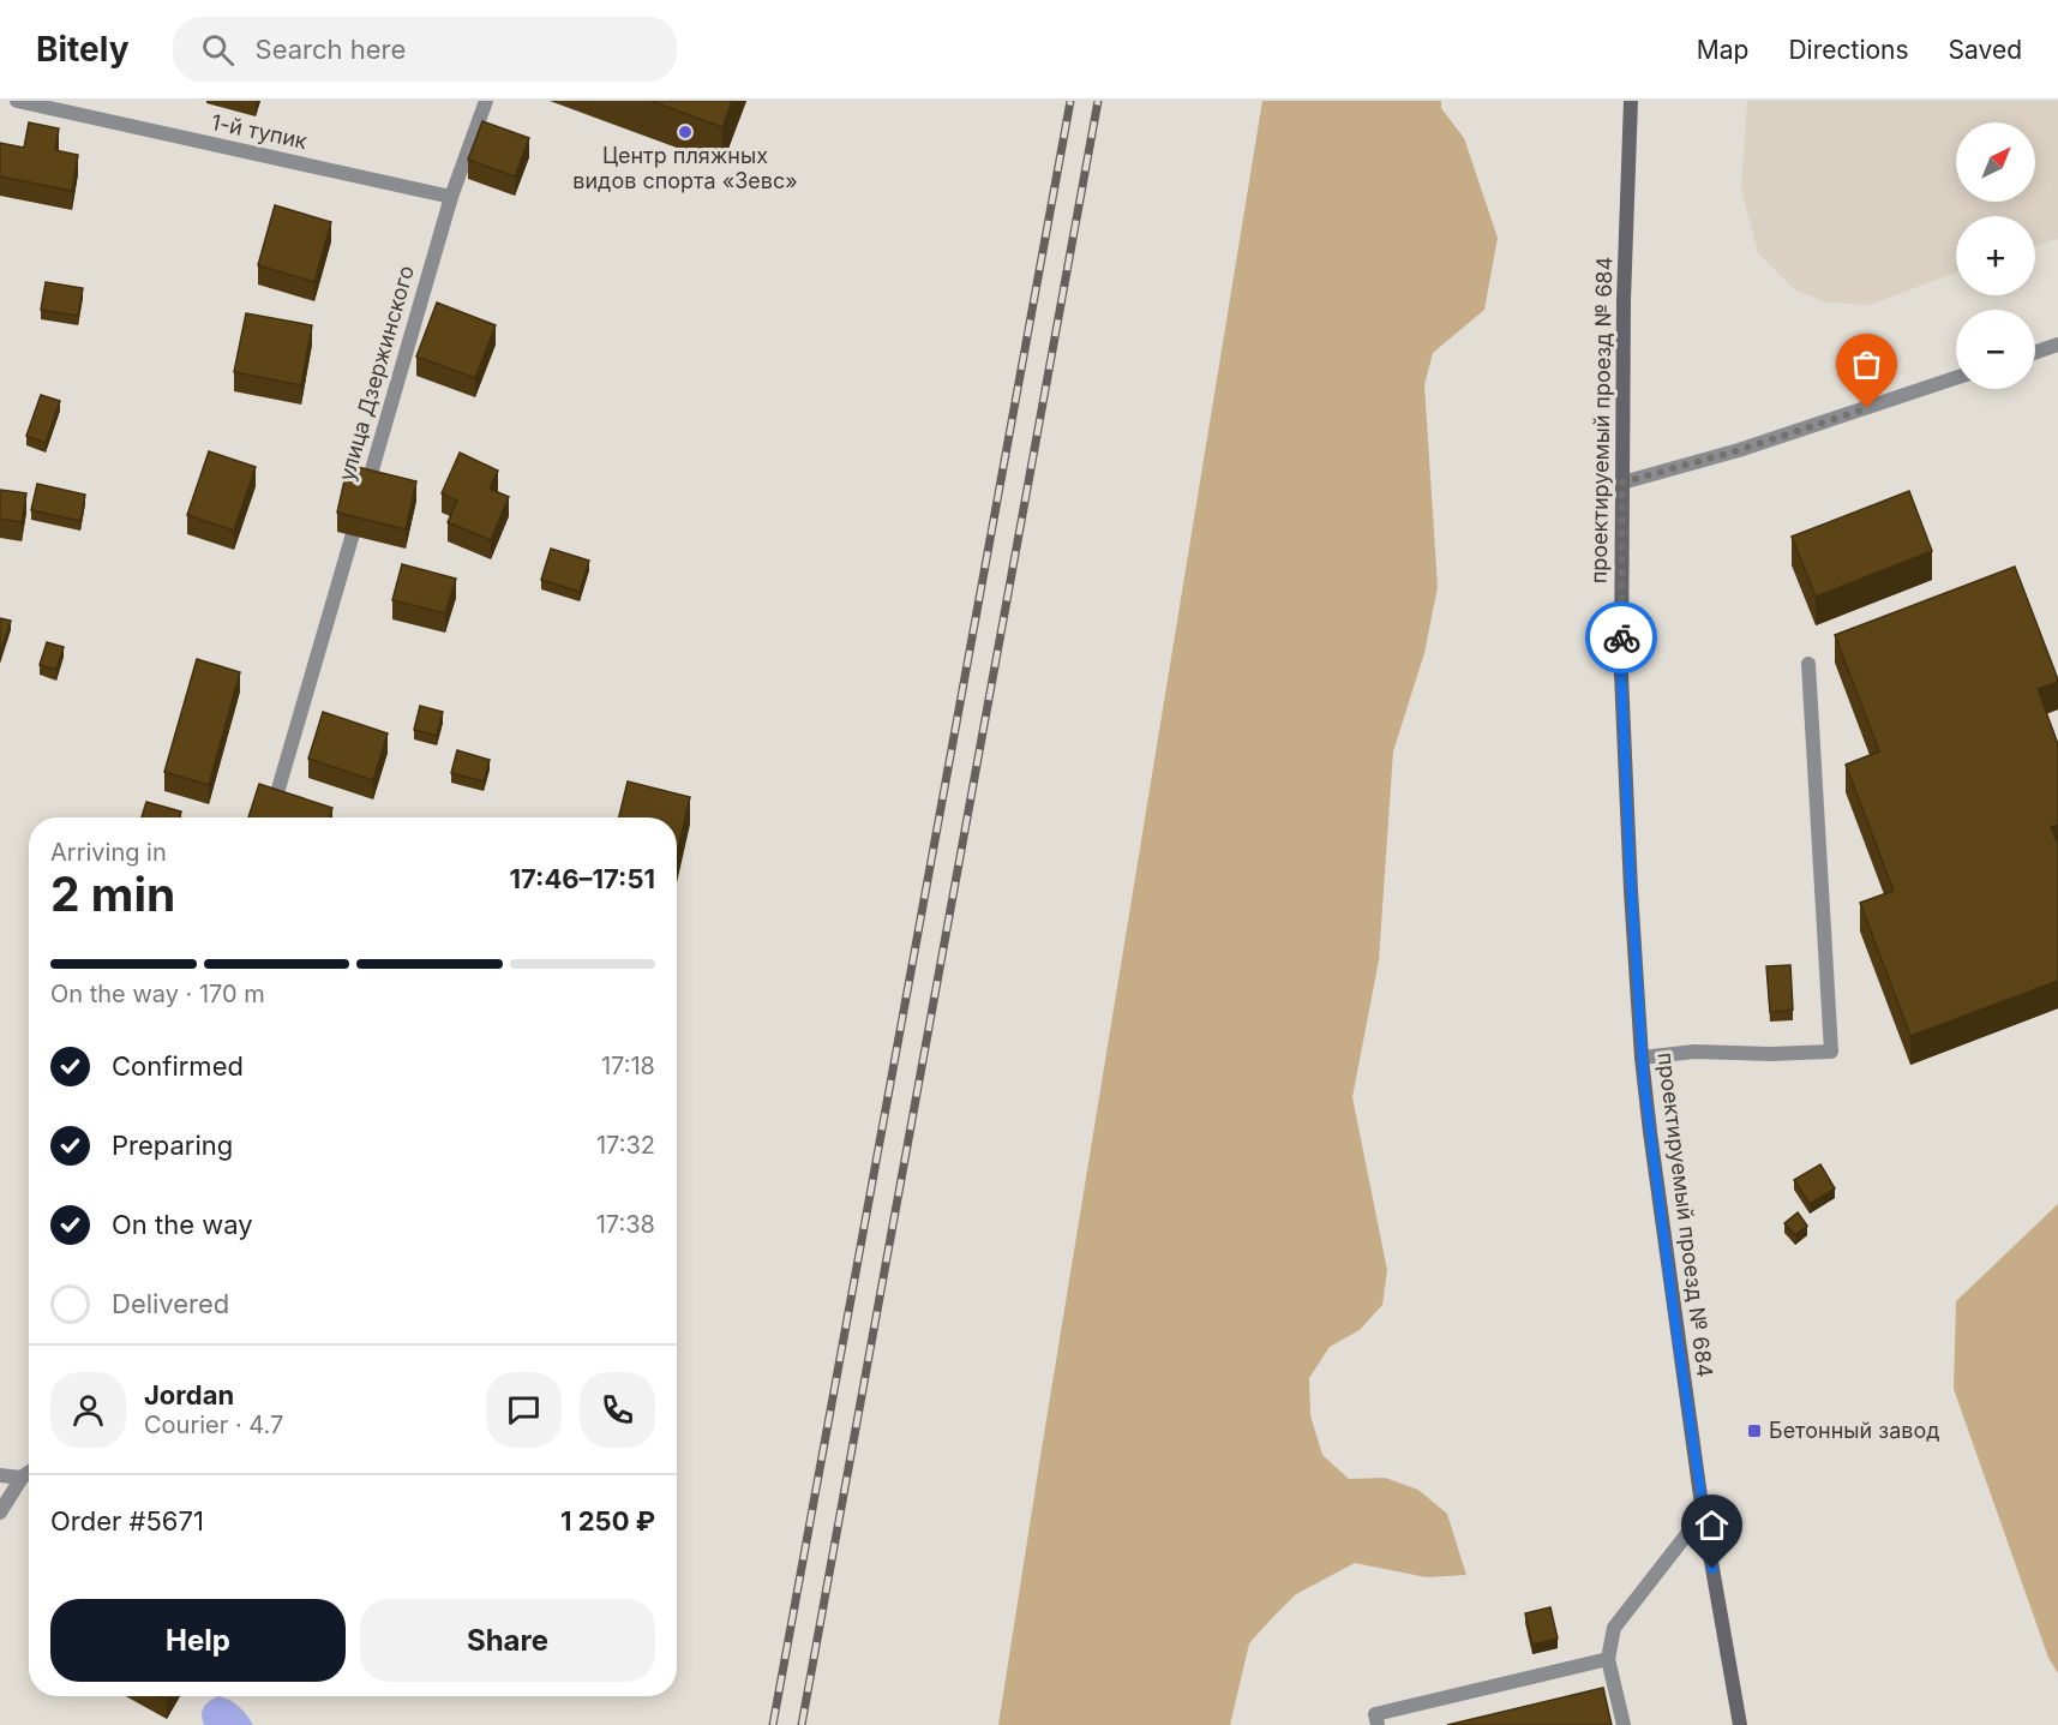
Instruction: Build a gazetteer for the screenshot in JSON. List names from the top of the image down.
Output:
{
  "streets": {
    "street": ["1-й тупик", "улица Дзержинского", "проектируемый проезд № 684"]
  },
  "crossings": [
    ["1-й тупик", "улица Дзержинского"]
  ],
  "places": {
    "other": ["Центр пляжных видов спорта «Зевс»"],
    "transit": ["Бетонный завод"]
  },
  "north": "top right",
  "page": {
    "header": "Bitely",
    "search": "Search here",
    "nav": ["Map", "Directions", "Saved"],
    "map_buttons": ["+", "−"],
    "heading": ["2 min", "Arriving in", "17:46–17:51"],
    "panel": [
      "Jordan",
      "Courier · 4.7",
      "Order #5671",
      "1 250 ₽"
    ],
    "bar": "On the way · 170 m",
    "list": [
      ["Confirmed", "17:18"],
      ["Preparing", "17:32"],
      ["On the way", "17:38"],
      "Delivered"
    ],
    "buttons": ["Help", "Share"]
  }
}
